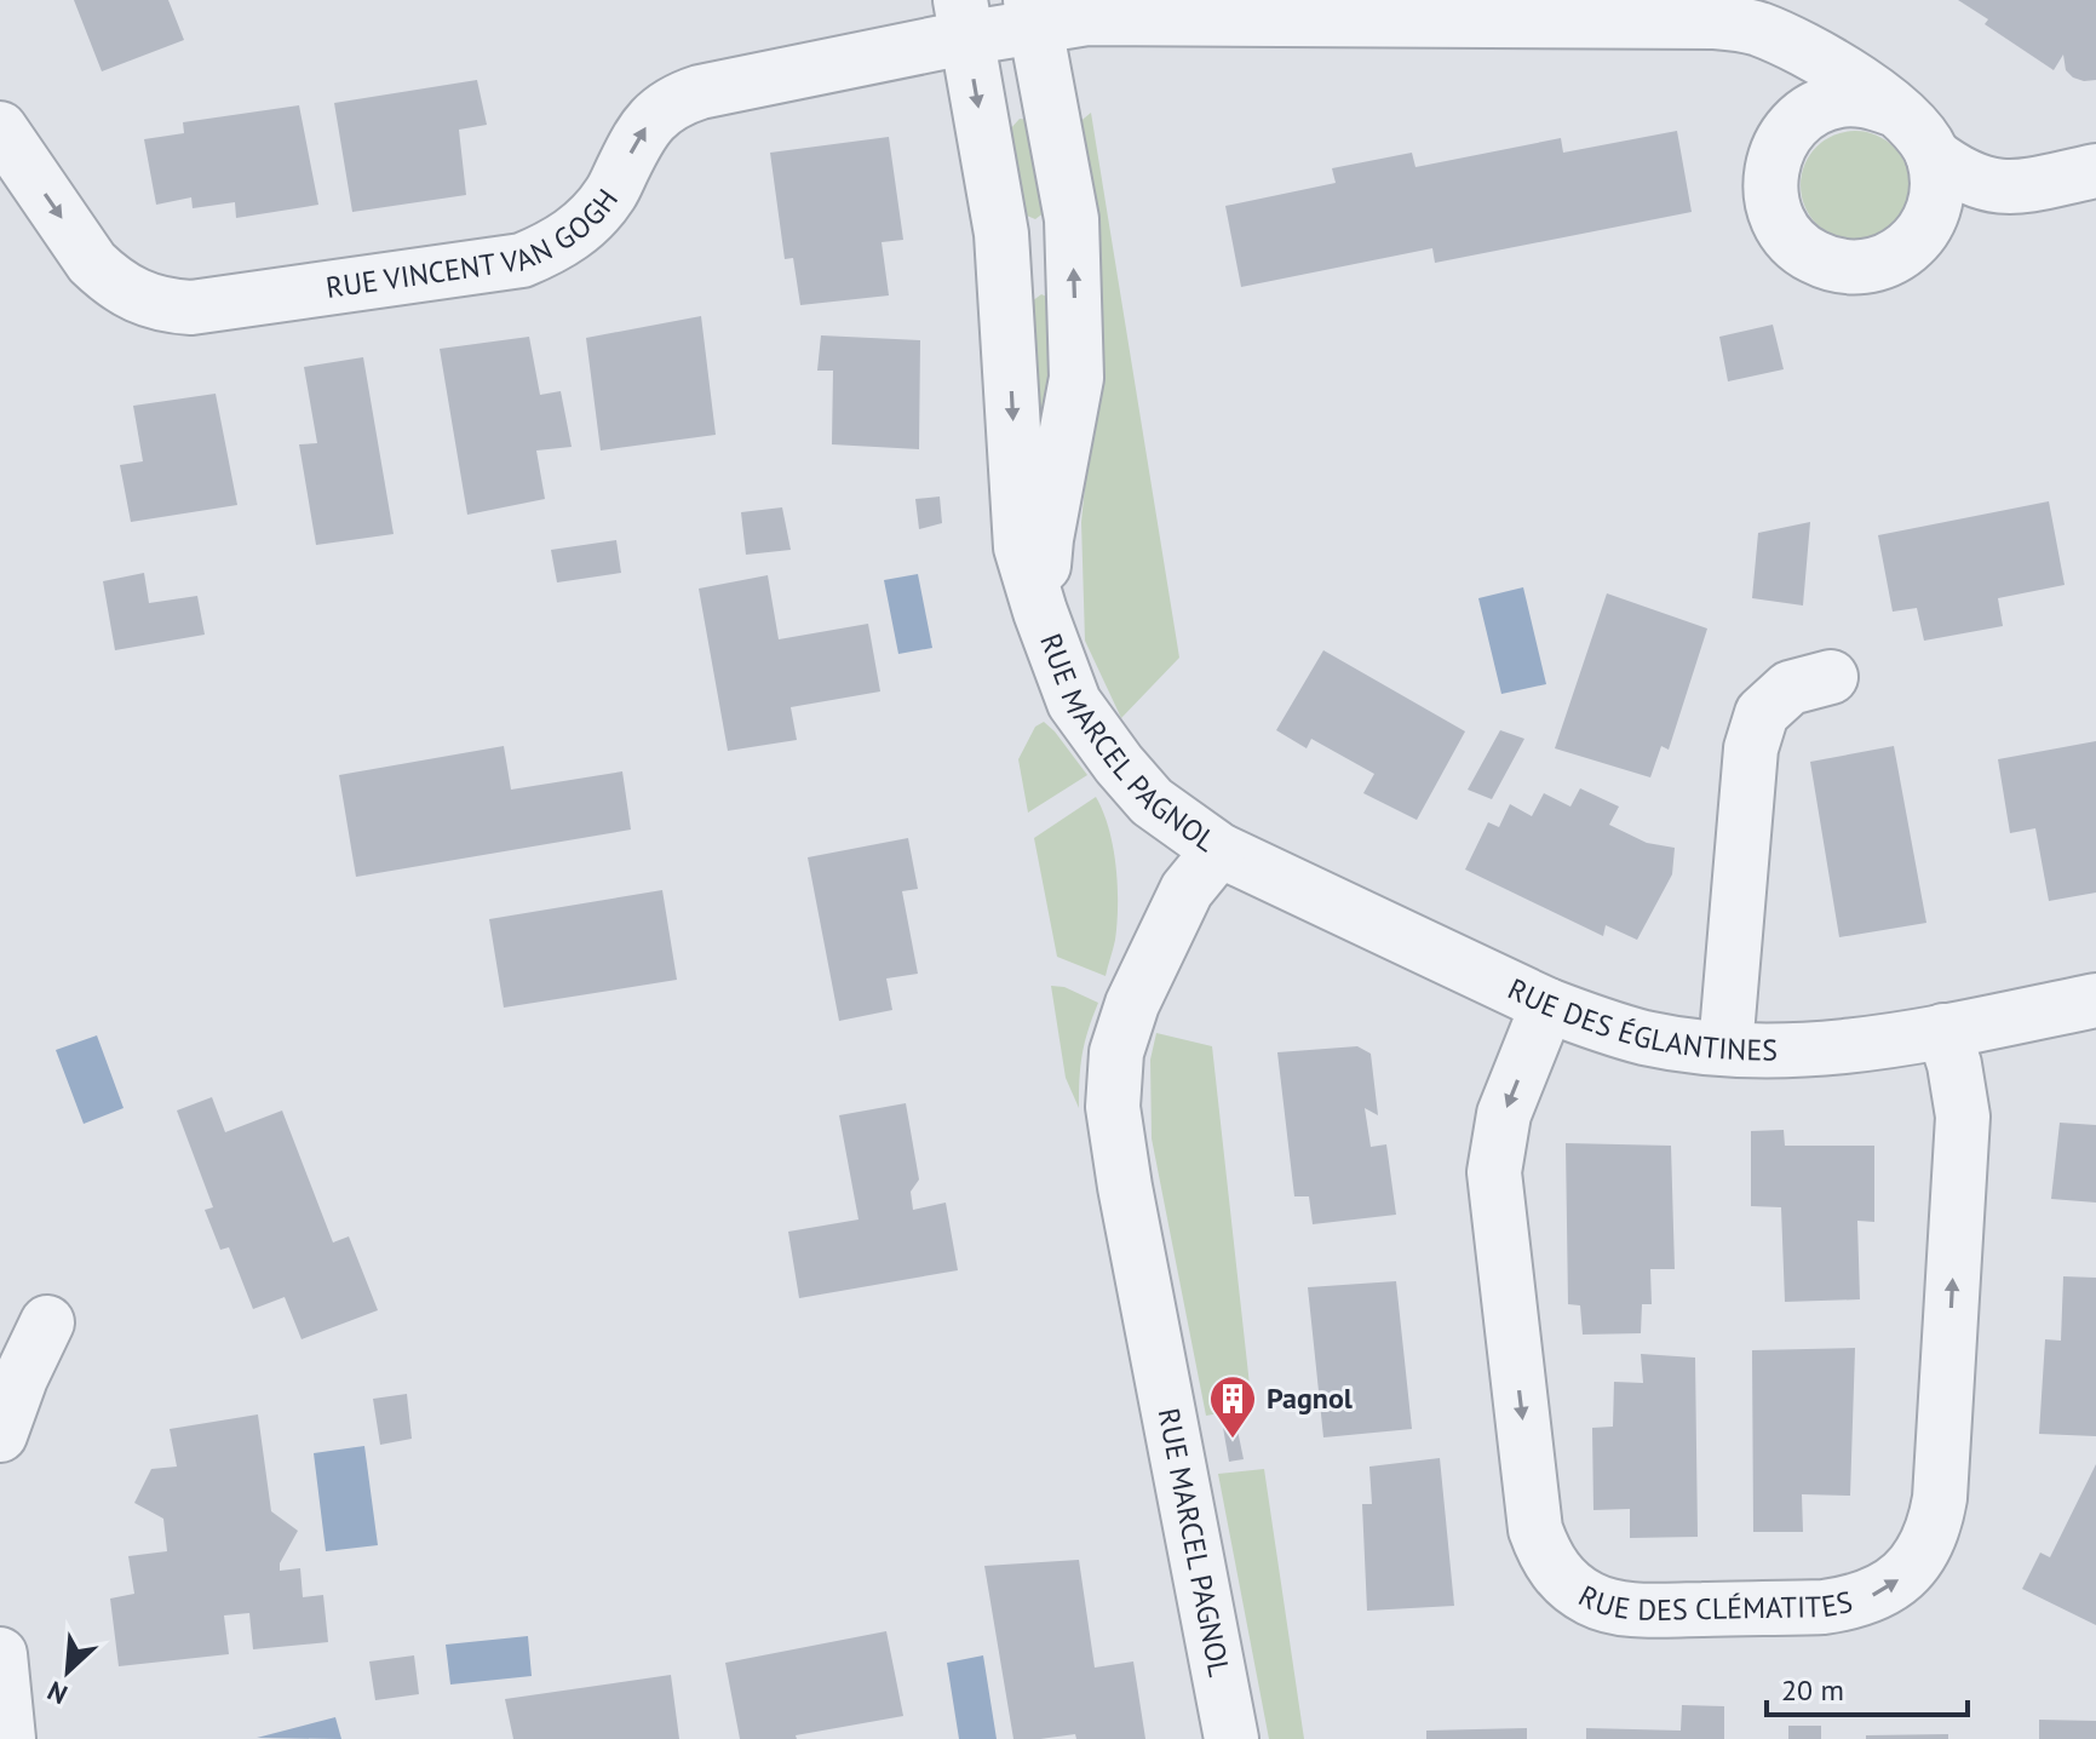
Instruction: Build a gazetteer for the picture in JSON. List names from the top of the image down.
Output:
{
  "streets": {
    "street": [
      "RUE VINCENT VAN GOGH",
      "RUE MARCEL PAGNOL",
      "RUE DES ÉGLANTINES",
      "RUE DES CLÉMATITES"
    ]
  },
  "crossings": [
    ["RUE VINCENT VAN GOGH", "RUE MARCEL PAGNOL"],
    ["RUE MARCEL PAGNOL", "RUE DES ÉGLANTINES"],
    ["RUE DES ÉGLANTINES", "RUE DES CLÉMATITES"]
  ],
  "one_way": ["RUE VINCENT VAN GOGH"],
  "places": {
    "building": ["Pagnol"]
  },
  "scale_bar": "20 m",
  "north": "bottom left"
}
